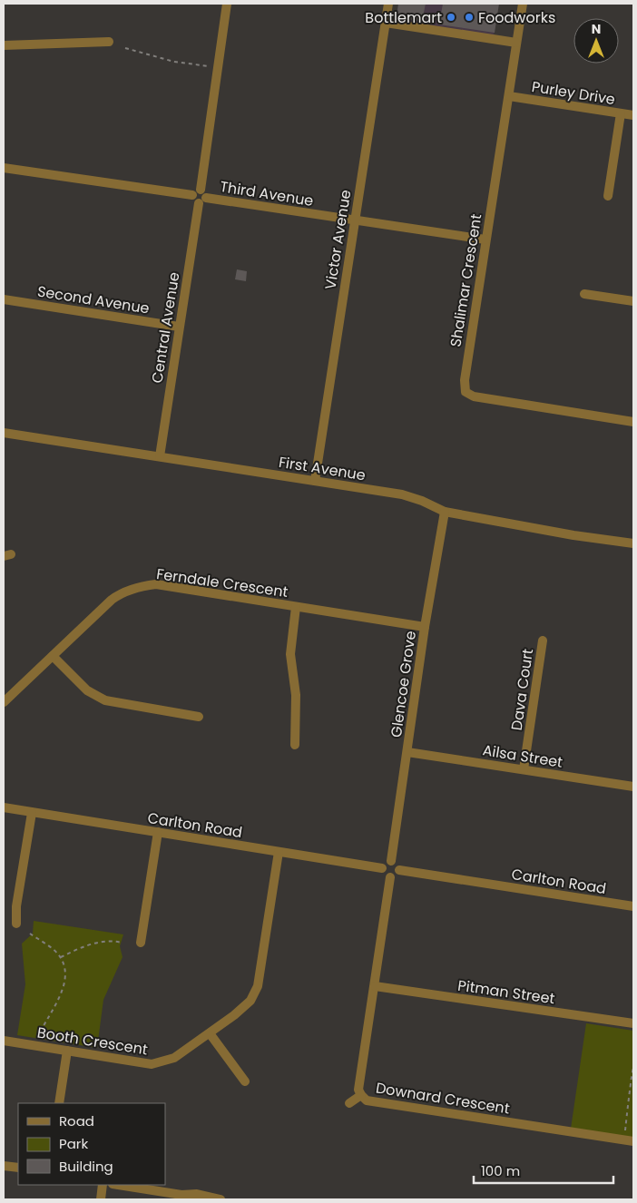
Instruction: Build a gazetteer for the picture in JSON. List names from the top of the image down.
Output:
{
  "streets": {
    "street": [
      "Purley Drive",
      "Third Avenue",
      "Victor Avenue",
      "Shalimar Crescent",
      "Second Avenue",
      "Central Avenue",
      "First Avenue",
      "Ferndale Crescent",
      "Glencoe Grove",
      "Dava Court",
      "Ailsa Street",
      "Carlton Road",
      "Pitman Street",
      "Booth Crescent",
      "Downard Crescent"
    ]
  },
  "crossings": [
    ["Purley Drive", "Shalimar Crescent"],
    ["Third Avenue", "Victor Avenue"],
    ["Third Avenue", "Shalimar Crescent"],
    ["Third Avenue", "Central Avenue"],
    ["Victor Avenue", "First Avenue"],
    ["Second Avenue", "Central Avenue"],
    ["Central Avenue", "First Avenue"],
    ["First Avenue", "Glencoe Grove"],
    ["Ferndale Crescent", "Glencoe Grove"],
    ["Glencoe Grove", "Ailsa Street"],
    ["Glencoe Grove", "Carlton Road"],
    ["Glencoe Grove", "Downard Crescent"],
    ["Dava Court", "Ailsa Street"],
    ["Carlton Road", "Booth Crescent"],
    ["Carlton Road", "Downard Crescent"],
    ["Pitman Street", "Downard Crescent"]
  ],
  "places": ["Bottlemart", "Foodworks"],
  "legend": ["Road", "Park", "Building"],
  "scale_bar": "100 m",
  "north": "top"
}
